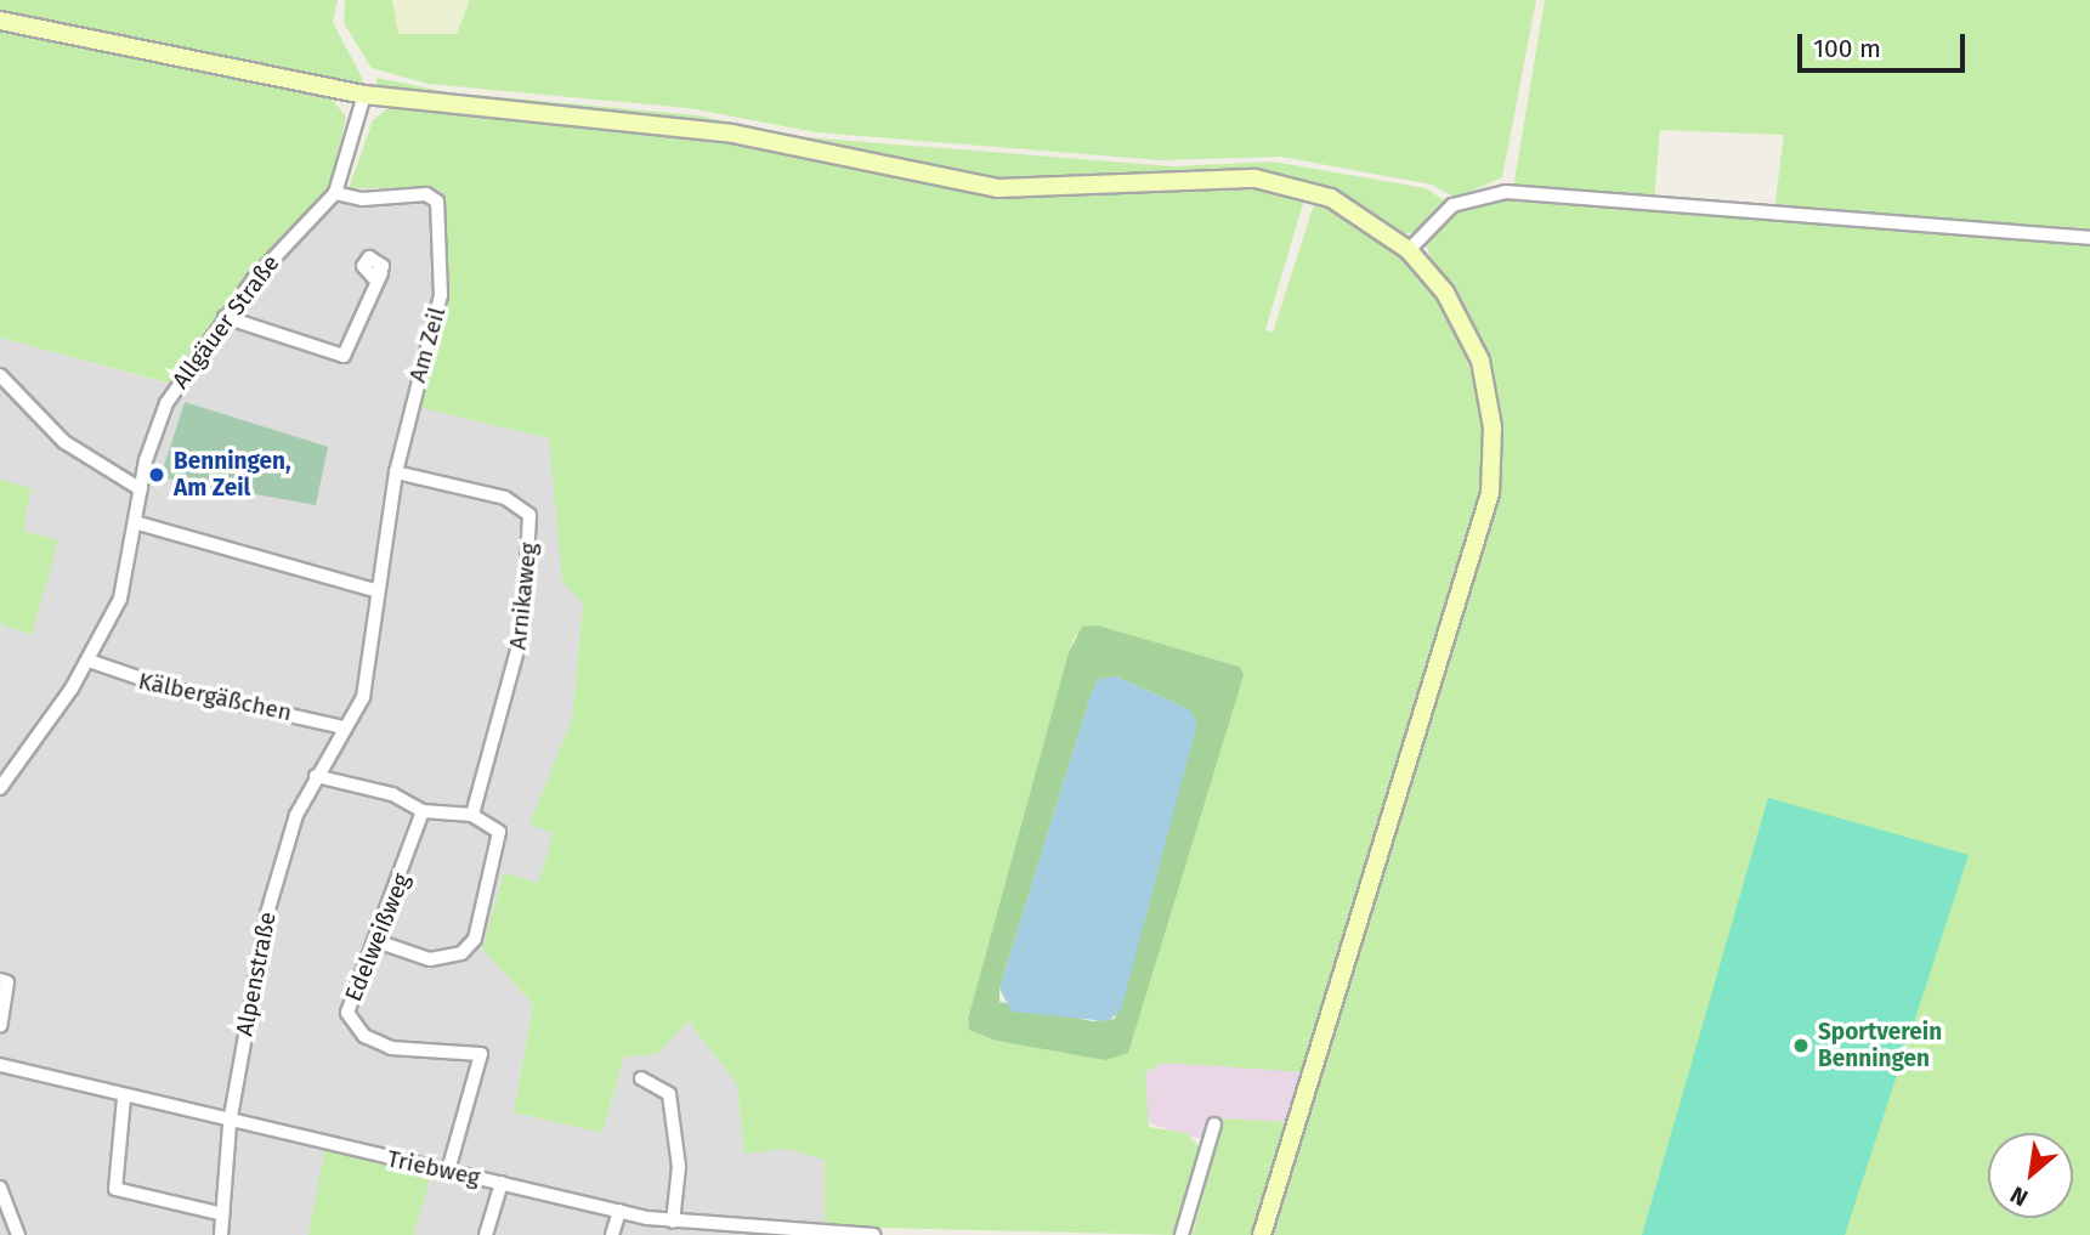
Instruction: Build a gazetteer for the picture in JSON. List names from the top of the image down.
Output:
{
  "streets": {
    "street": [
      "Allgäuer Straße",
      "Am Zeil",
      "Arnikaweg",
      "Kälbergäßchen",
      "Edelweißweg",
      "Alpenstraße",
      "Triebweg"
    ]
  },
  "crossings": [
    ["Allgäuer Straße", "Am Zeil"],
    ["Allgäuer Straße", "Kälbergäßchen"],
    ["Am Zeil", "Arnikaweg"],
    ["Am Zeil", "Kälbergäßchen"],
    ["Am Zeil", "Alpenstraße"],
    ["Kälbergäßchen", "Alpenstraße"],
    ["Edelweißweg", "Triebweg"],
    ["Alpenstraße", "Triebweg"]
  ],
  "places": ["Benningen, Am Zeil", "Sportverein Benningen"],
  "scale_bar": "100 m",
  "north": "bottom left"
}
